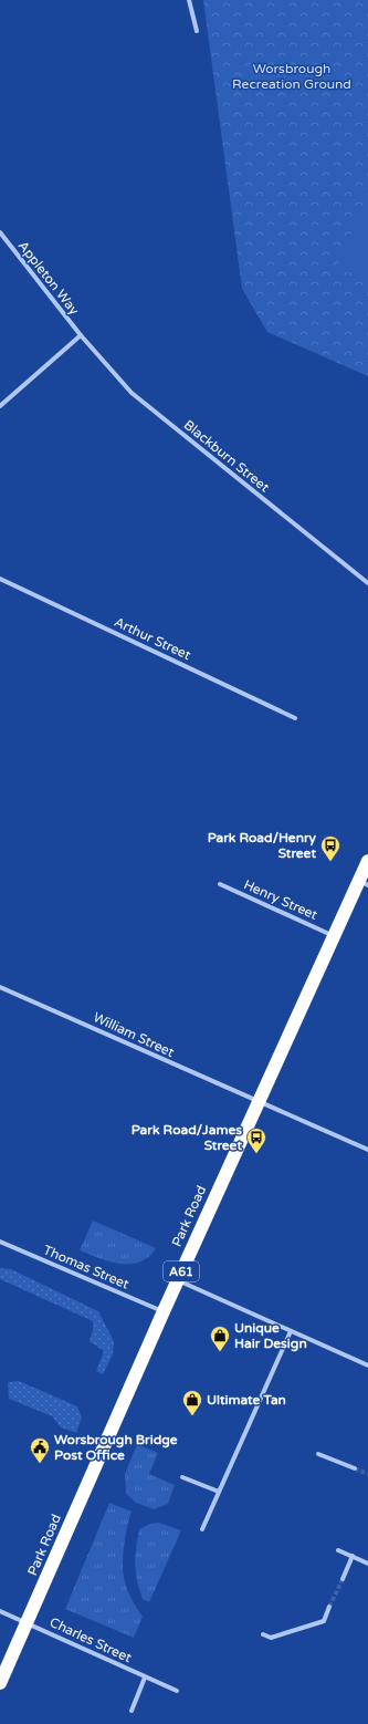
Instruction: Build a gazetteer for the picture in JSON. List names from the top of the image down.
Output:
{
  "streets": {
    "highway": ["Park Road", "A61"],
    "street": [
      "Appleton Way",
      "Blackburn Street",
      "Arthur Street",
      "Henry Street",
      "William Street",
      "Thomas Street",
      "Charles Street"
    ]
  },
  "crossings": [
    ["Appleton Way", "Blackburn Street"],
    ["Henry Street", "Park Road"],
    ["William Street", "Park Road"],
    ["Park Road", "Thomas Street"],
    ["Park Road", "Charles Street"]
  ],
  "parks": ["Worsbrough Recreation Ground"],
  "places": {
    "bus stop": ["Park Road/Henry Street", "Park Road/James Street"],
    "shop": ["Unique Hair Design", "Ultimate Tan"],
    "public building": ["Worsbrough Bridge Post Office"]
  }
}
